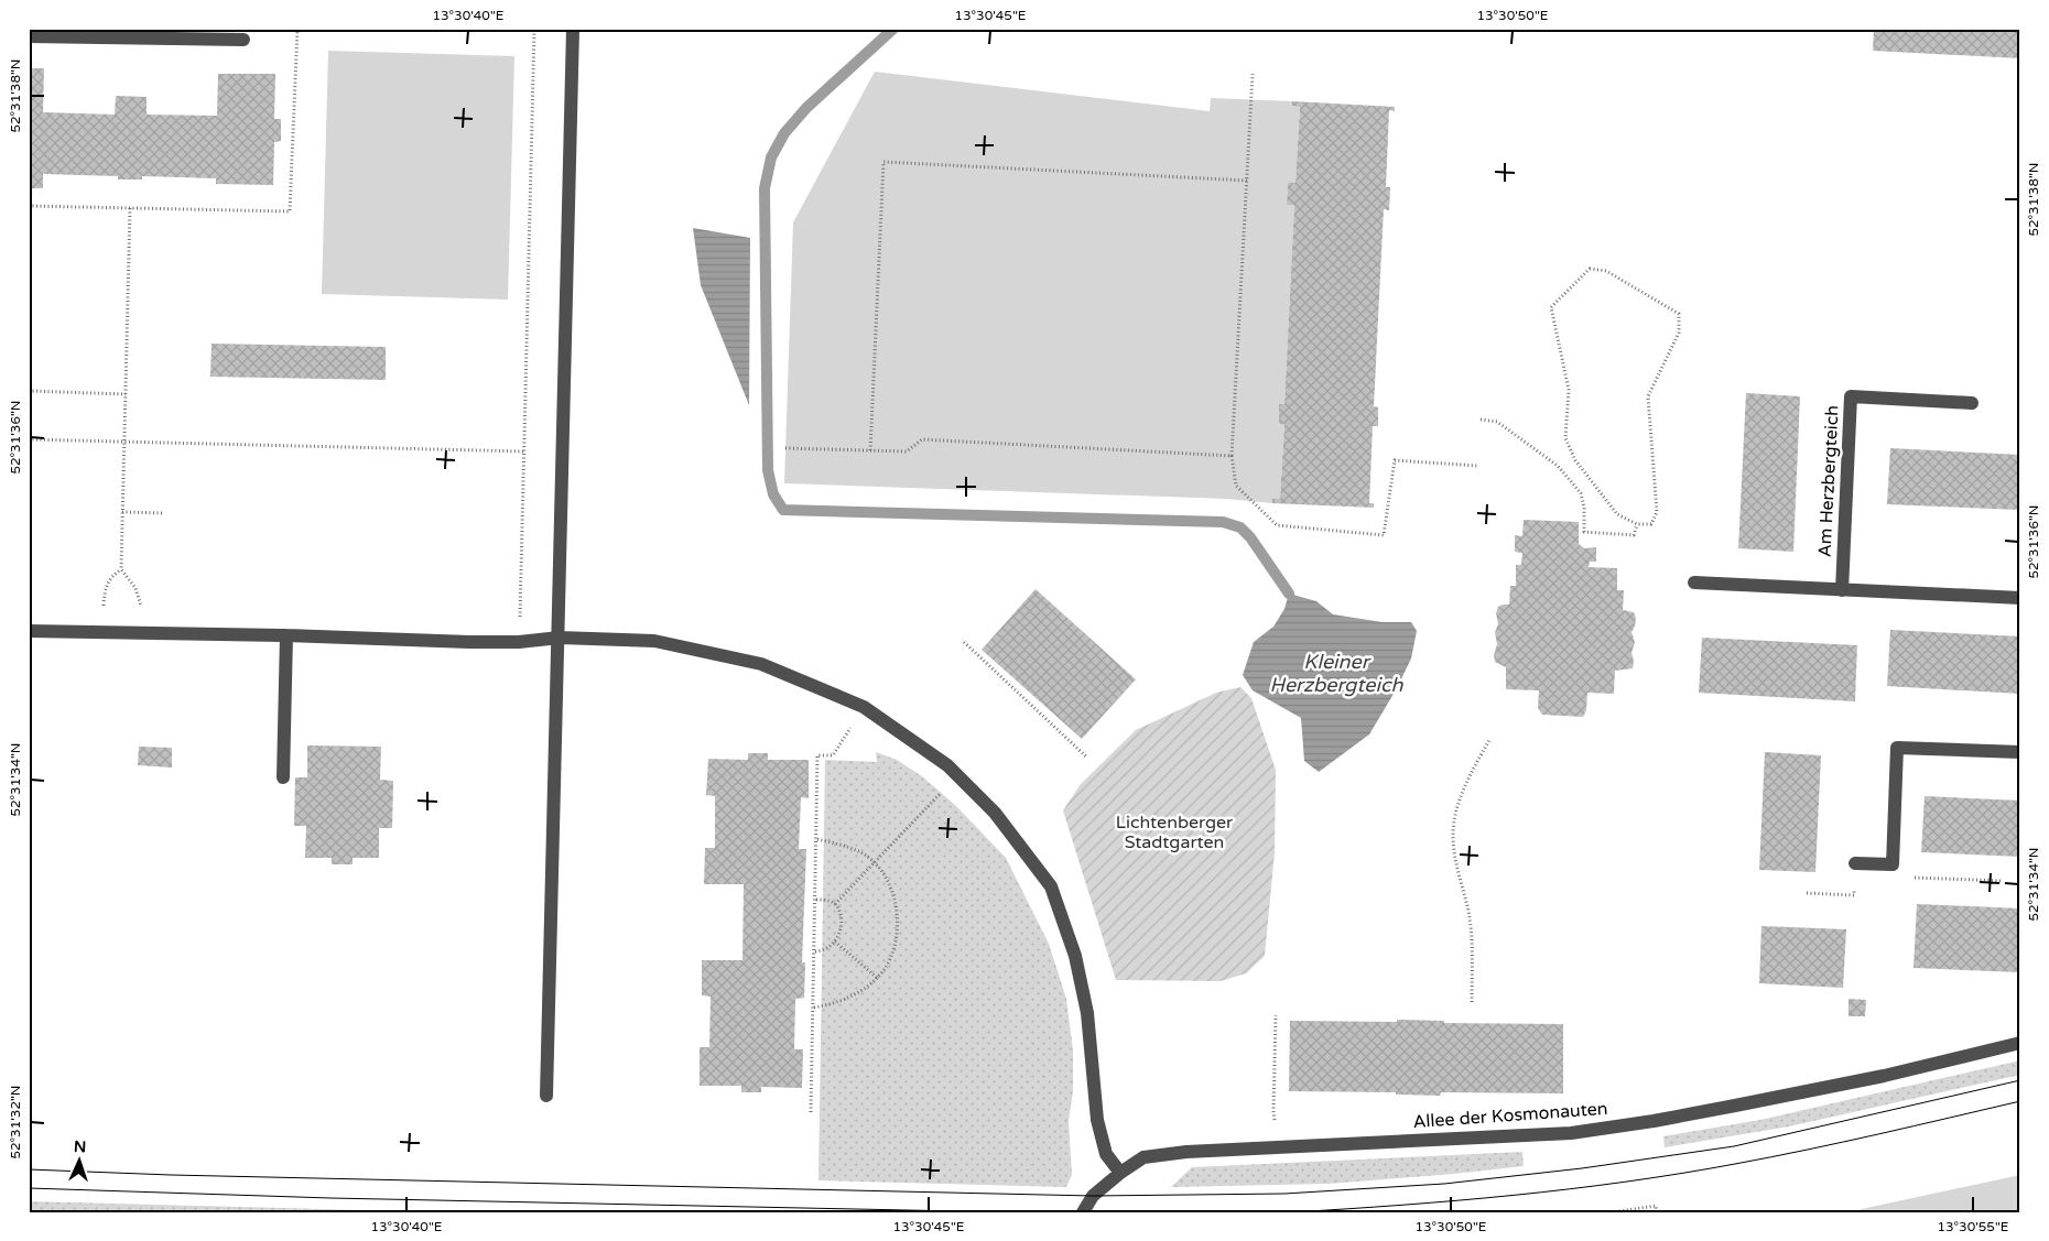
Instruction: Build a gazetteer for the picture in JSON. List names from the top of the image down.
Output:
{
  "streets": {
    "street": ["Am Herzbergteich", "Allee der Kosmonauten"]
  },
  "water": ["Kleiner Herzbergteich"],
  "parks": ["Lichtenberger Stadtgarten"],
  "north": "top",
  "coordinates": [
    "13°30'40\"E",
    "13°30'45\"E",
    "13°30'50\"E",
    "52°31'38\"N",
    "52°31'36\"N",
    "52°31'34\"N",
    "52°31'32\"N",
    "13°30'55\"E"
  ]
}
